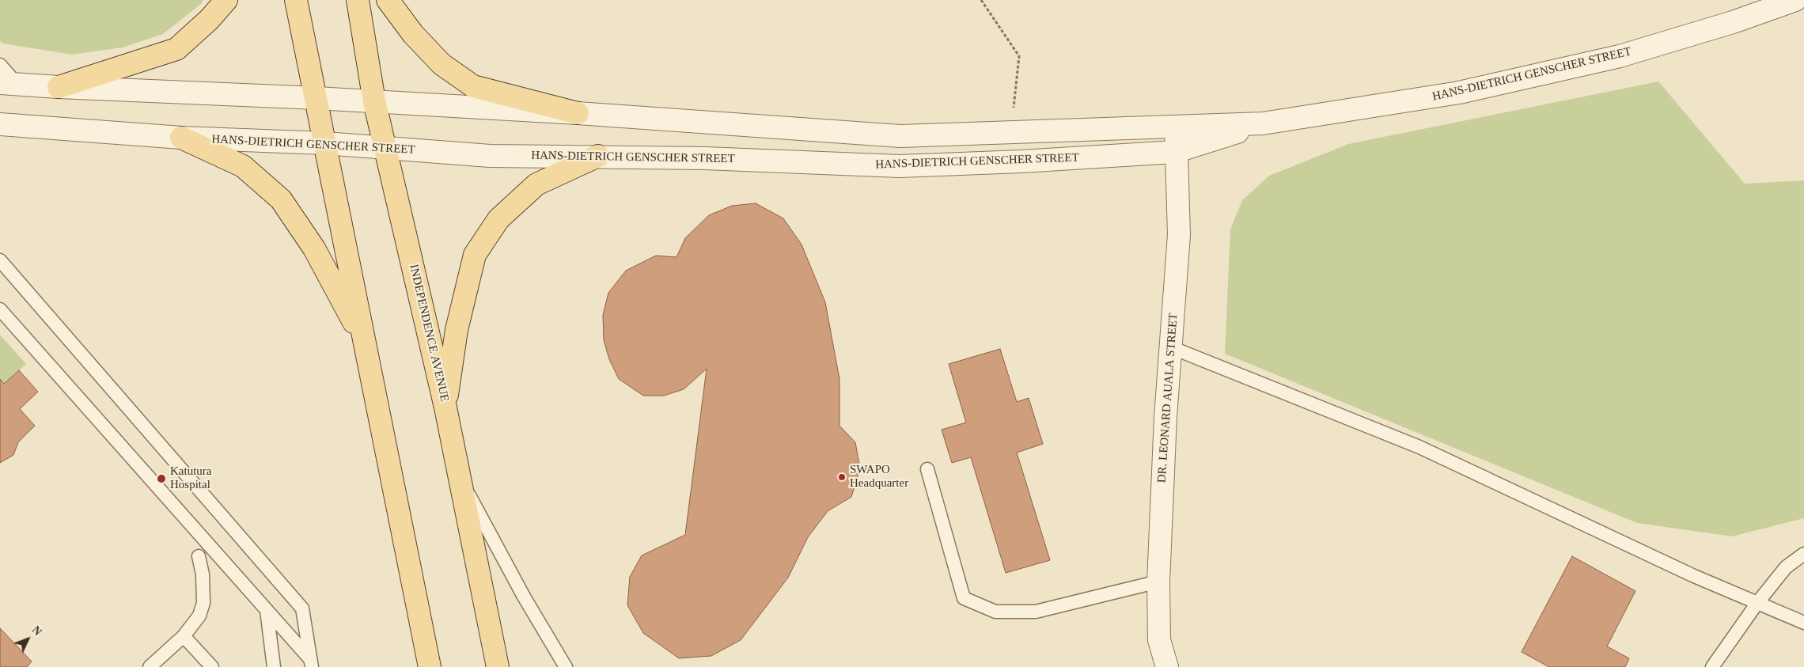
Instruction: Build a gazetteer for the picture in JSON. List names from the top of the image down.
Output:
{
  "streets": {
    "main road": ["INDEPENDENCE AVENUE"],
    "street": ["HANS-DIETRICH GENSCHER STREET", "DR. LEONARD AUALA STREET"]
  },
  "crossings": [
    ["HANS-DIETRICH GENSCHER STREET", "INDEPENDENCE AVENUE"],
    ["HANS-DIETRICH GENSCHER STREET", "DR. LEONARD AUALA STREET"]
  ],
  "places": ["SWAPO Headquarter", "Katutura Hospital"],
  "north": "top right"
}
